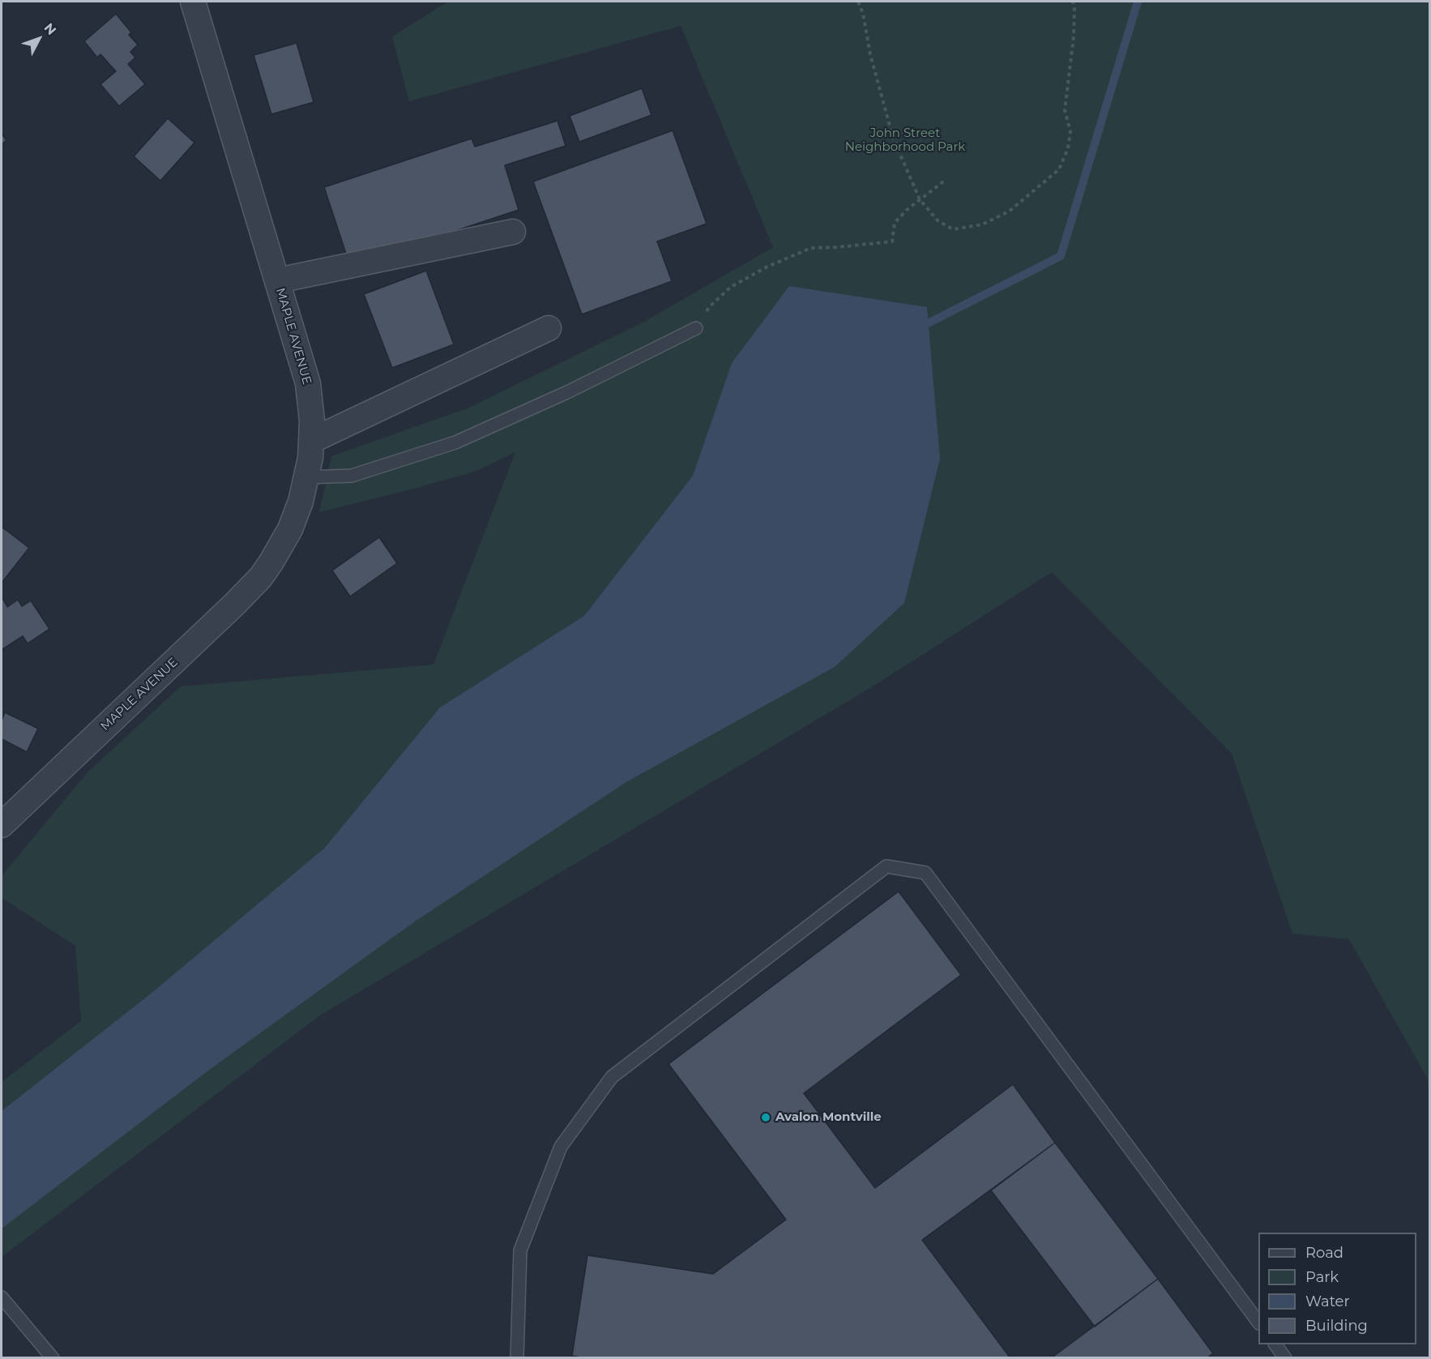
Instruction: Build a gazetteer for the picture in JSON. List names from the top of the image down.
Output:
{
  "streets": {
    "street": ["MAPLE AVENUE"]
  },
  "parks": ["John Street Neighborhood Park"],
  "places": ["Avalon Montville"],
  "legend": [
    "Road",
    "Park",
    "Water",
    "Building"
  ],
  "north": "top right"
}
